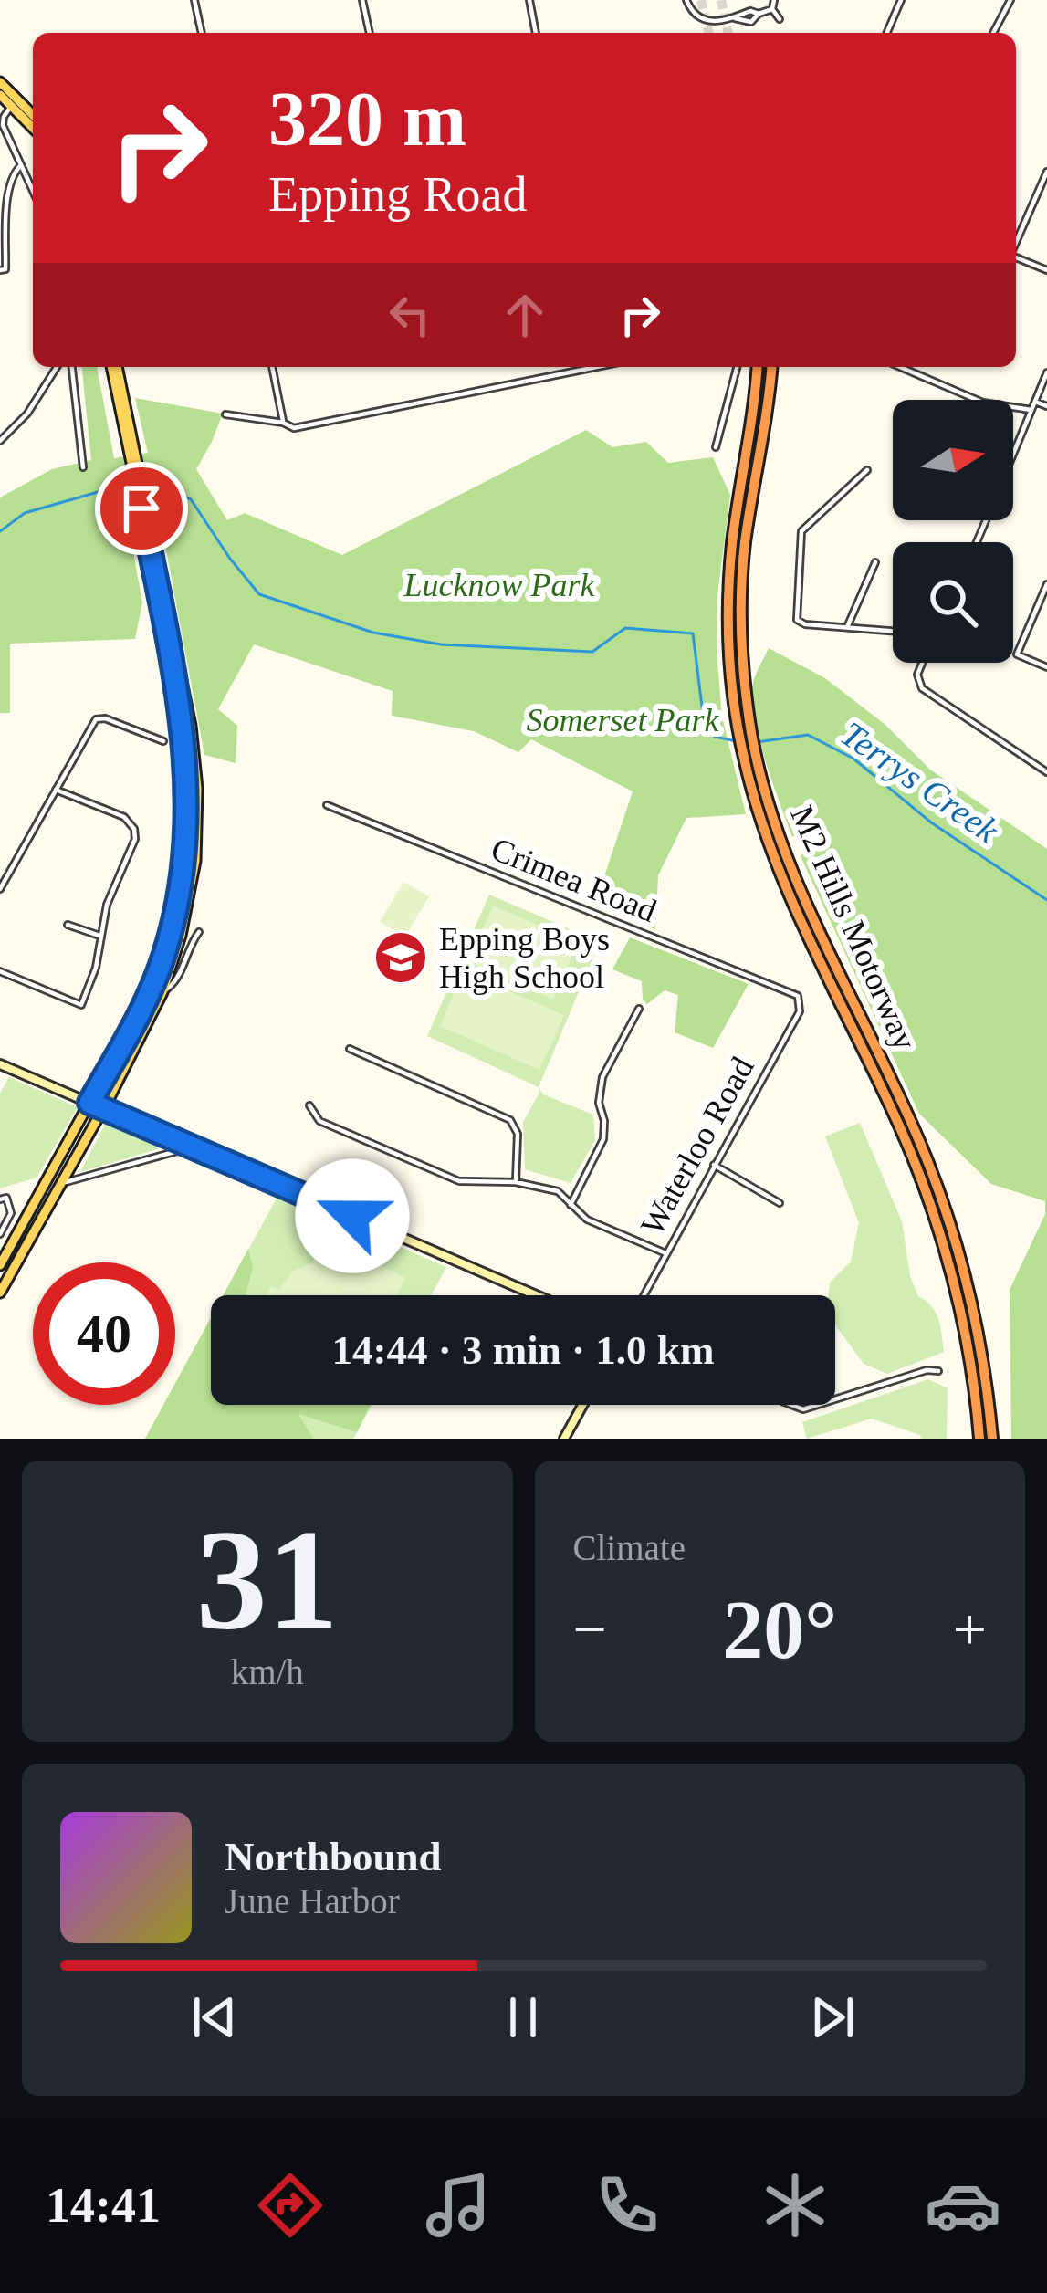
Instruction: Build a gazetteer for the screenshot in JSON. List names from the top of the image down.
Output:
{
  "streets": {
    "highway": ["M2 Hills Motorway"],
    "street": ["Crimea Road", "Waterloo Road"]
  },
  "crossings": [
    ["Crimea Road", "Waterloo Road"]
  ],
  "water": ["Terrys Creek"],
  "parks": ["Lucknow Park", "Somerset Park"],
  "places": {
    "school or university": ["Epping Boys High School"]
  },
  "north": "right",
  "page": {
    "turn": ["320 m", "Epping Road"],
    "limit": "40",
    "trip": "14:44 · 3 min · 1.0 km",
    "tile": [
      ["31", "km/h"],
      "Climate"
    ],
    "heat": ["−", "20°", "+"],
    "song": ["Northbound", "June Harbor"],
    "tabs": "14:41"
  }
}
